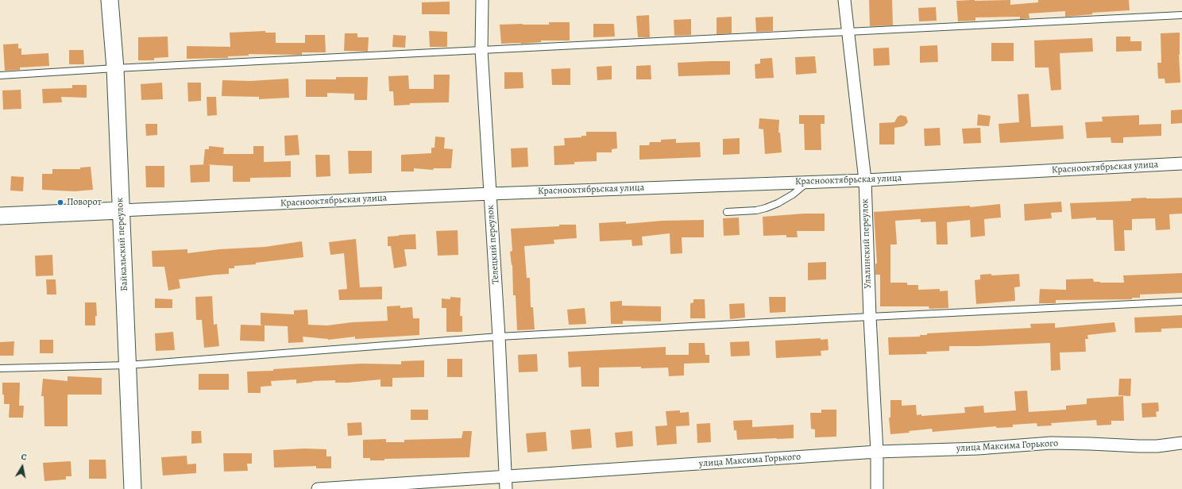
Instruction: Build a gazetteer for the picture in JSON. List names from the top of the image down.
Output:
{
  "streets": {
    "main road": ["Краснооктябрьская улица", "Байкальский переулок"],
    "street": ["Улалинский переулок", "Телецкий переулок", "улица Максима Горького"]
  },
  "crossings": [
    ["Краснооктябрьская улица", "Улалинский переулок"],
    ["Краснооктябрьская улица", "Байкальский переулок"],
    ["Краснооктябрьская улица", "Телецкий переулок"],
    ["Улалинский переулок", "улица Максима Горького"],
    ["Телецкий переулок", "улица Максима Горького"]
  ],
  "places": ["Поворот"],
  "north": "top"
}
